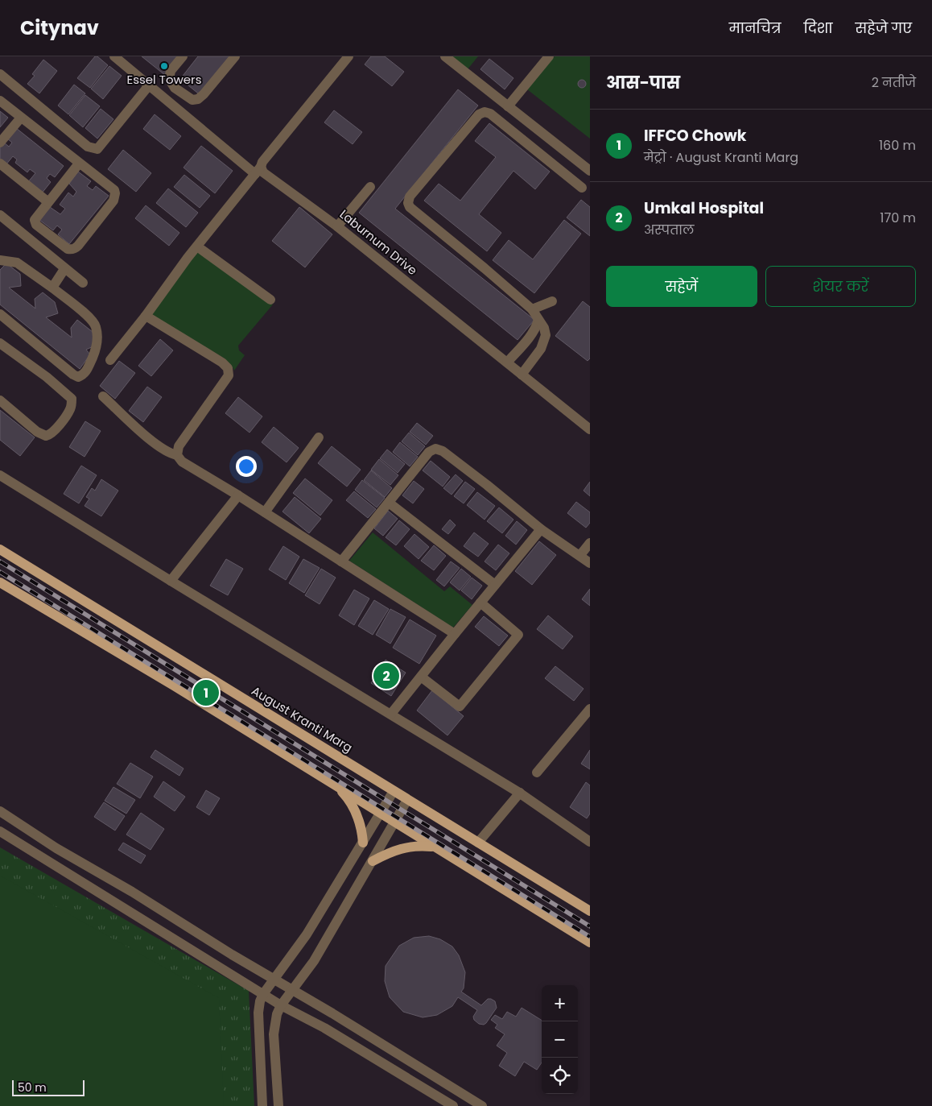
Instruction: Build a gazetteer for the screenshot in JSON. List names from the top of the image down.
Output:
{
  "streets": {
    "main road": ["August Kranti Marg"],
    "street": ["Laburnum Drive"]
  },
  "places": ["Essel Towers"],
  "scale_bar": "50 m",
  "page": {
    "header": "Citynav",
    "nav": ["मानचित्र", "दिशा", "सहेजे गए"],
    "heading": ["आस-पास", "2 नतीजे"],
    "list": [
      {
        "mark": "1",
        "name": "IFFCO Chowk",
        "note": "मेट्रो · August Kranti Marg",
        "value": "160 m"
      },
      {
        "mark": "2",
        "name": "Umkal Hospital",
        "note": "अस्पताल",
        "value": "170 m"
      }
    ],
    "buttons": ["सहेजें", "शेयर करें"],
    "pins": ["2", "1"],
    "map_buttons": ["+", "−"],
    "scale": "50 m"
  }
}
